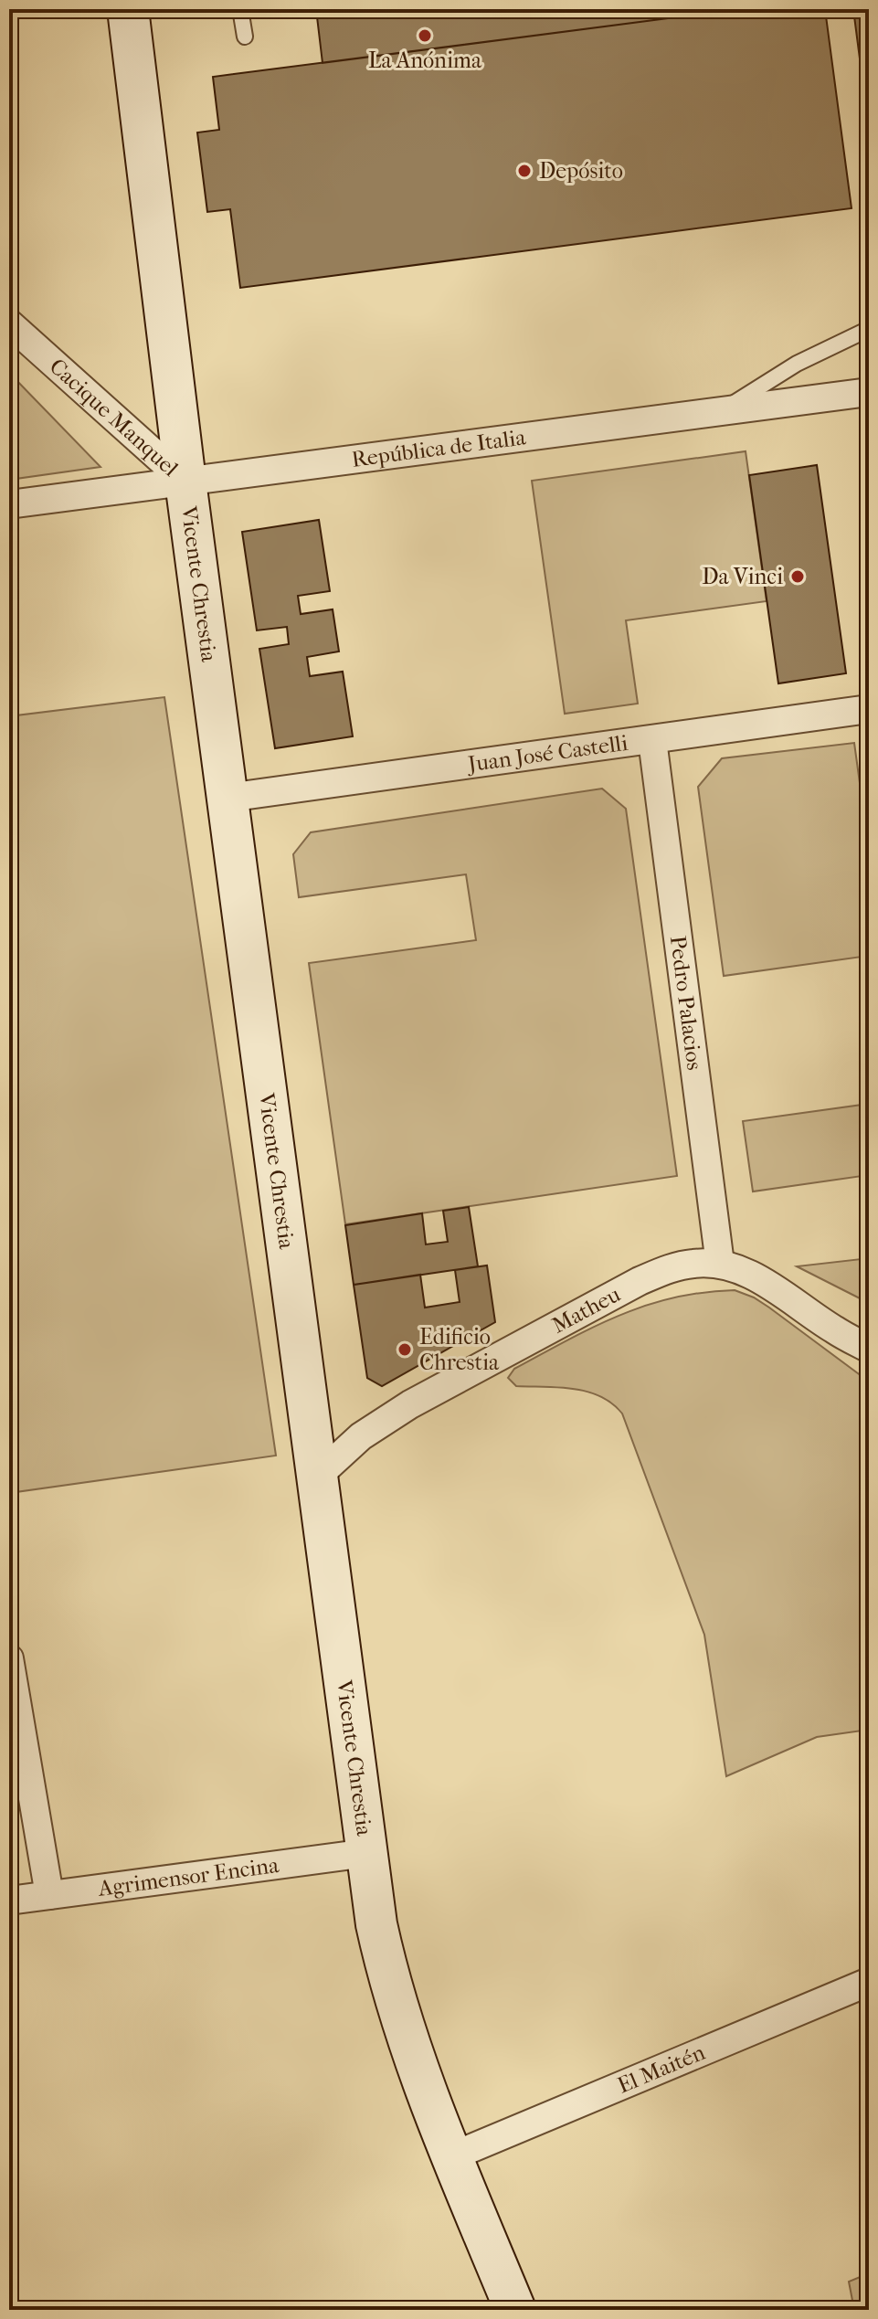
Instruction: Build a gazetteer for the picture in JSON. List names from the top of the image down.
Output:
{
  "streets": {
    "main road": ["Vicente Chrestia"],
    "street": [
      "Cacique Manquel",
      "República de Italia",
      "Juan José Castelli",
      "Pedro Palacios",
      "Matheu",
      "Agrimensor Encina",
      "El Maitén"
    ]
  },
  "crossings": [
    ["Cacique Manquel", "República de Italia"],
    ["Cacique Manquel", "Vicente Chrestia"],
    ["República de Italia", "Vicente Chrestia"],
    ["Vicente Chrestia", "Juan José Castelli"],
    ["Vicente Chrestia", "Matheu"],
    ["Vicente Chrestia", "Agrimensor Encina"],
    ["Vicente Chrestia", "El Maitén"],
    ["Juan José Castelli", "Pedro Palacios"],
    ["Pedro Palacios", "Matheu"]
  ],
  "places": [
    "La Anónima",
    "Depósito",
    "Da Vinci",
    "Edificio Chrestia"
  ]
}
